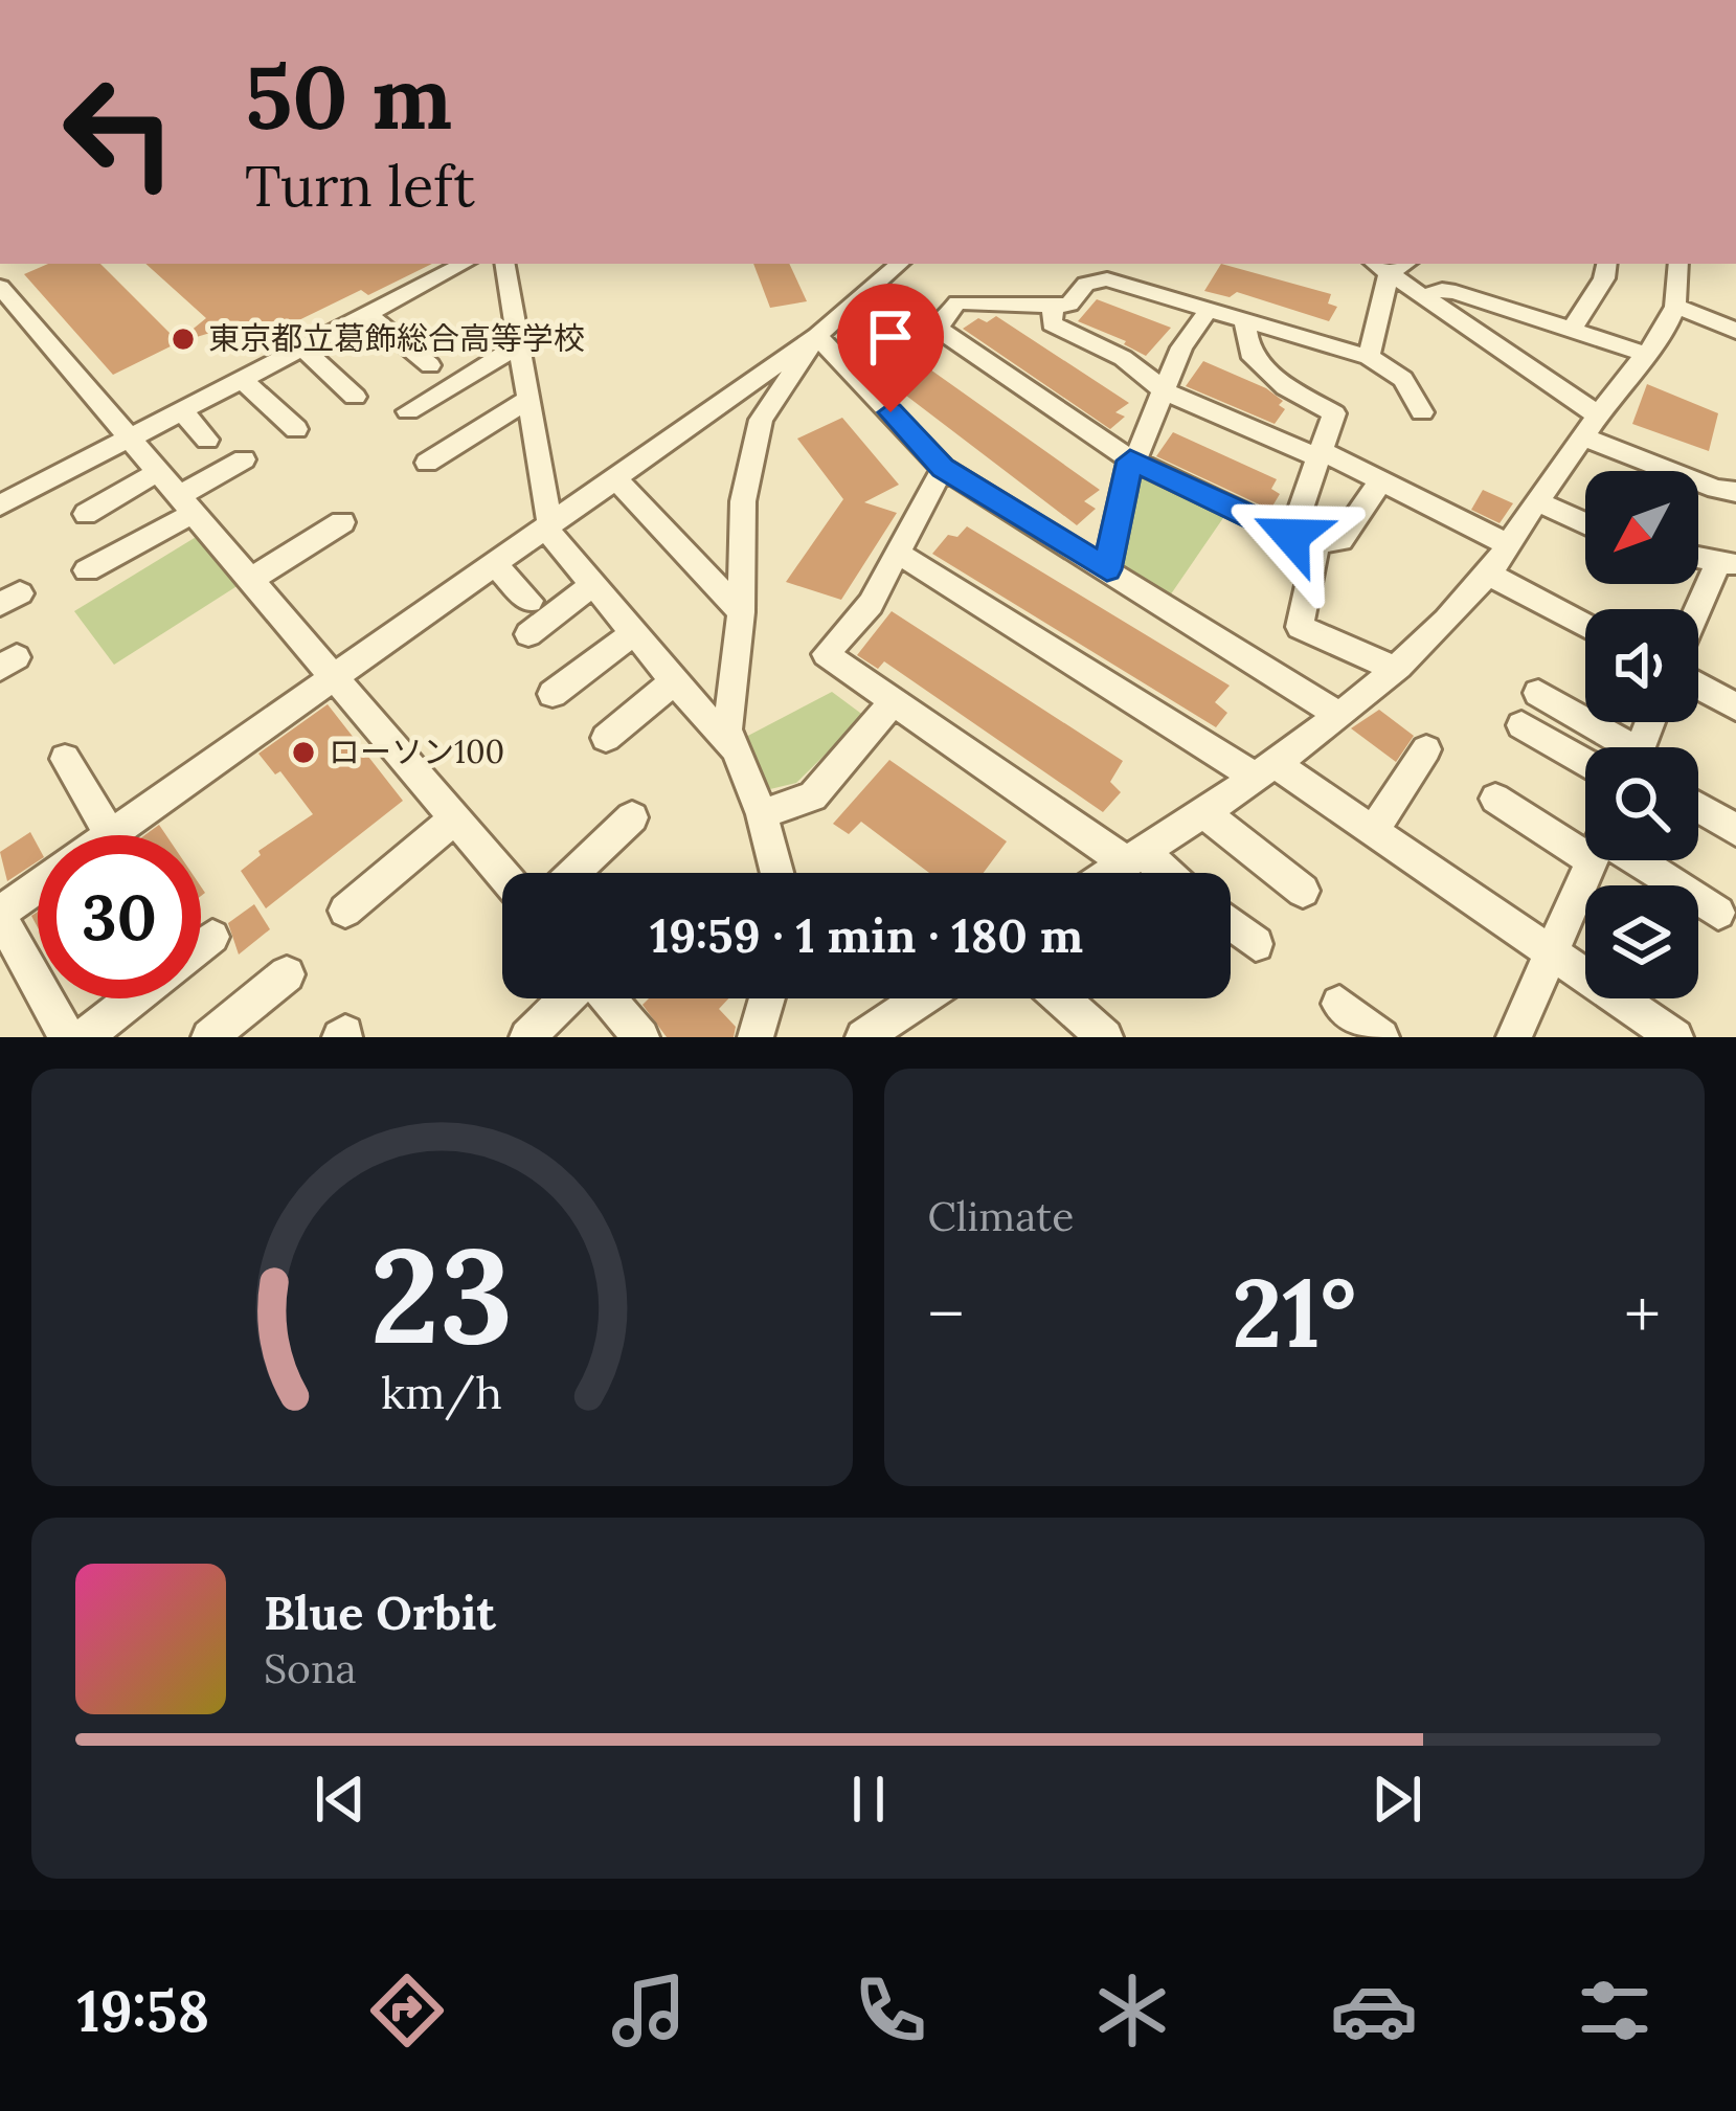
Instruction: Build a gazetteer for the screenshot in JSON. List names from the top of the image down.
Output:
{
  "places": ["東京都立葛飾総合高等学校", "ローソン100"],
  "north": "bottom left",
  "page": {
    "turn": ["50 m", "Turn left"],
    "limit": "30",
    "trip": "19:59 · 1 min · 180 m",
    "tile": "Climate",
    "heat": ["−", "21°", "+"],
    "song": ["Blue Orbit", "Sona"],
    "tabs": "19:58",
    "gauge": ["23", "km/h"]
  }
}
